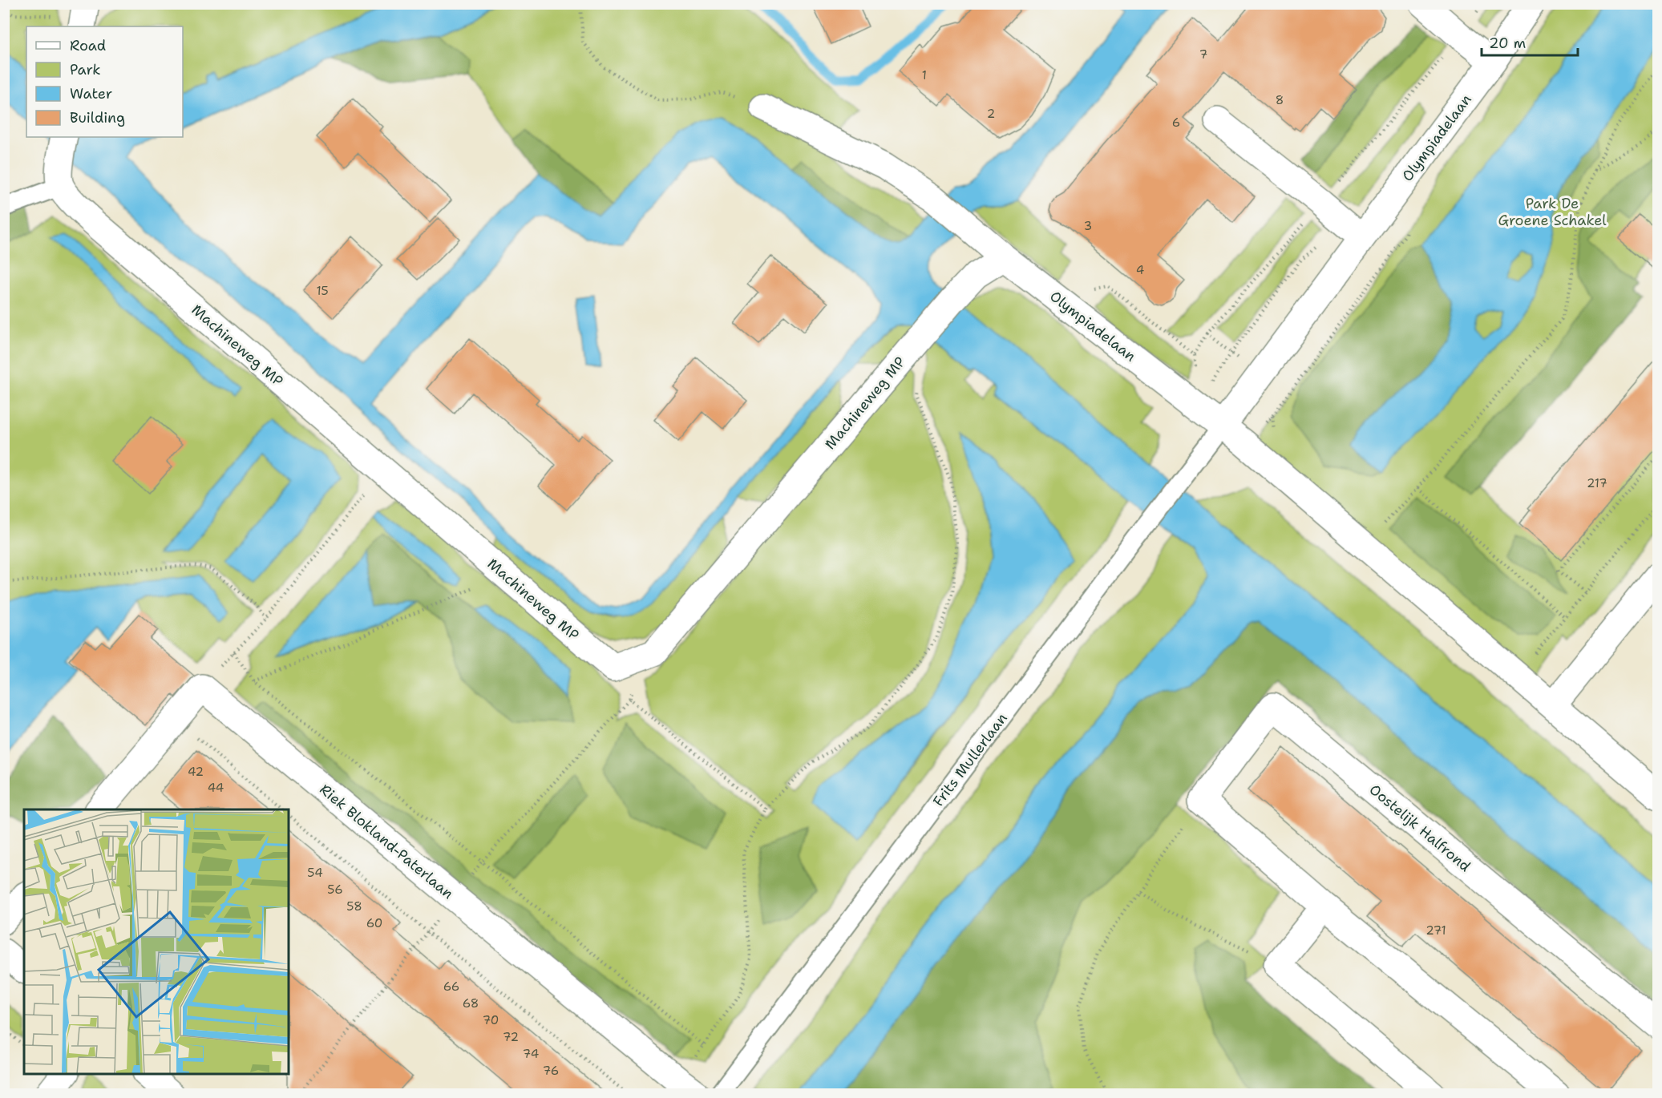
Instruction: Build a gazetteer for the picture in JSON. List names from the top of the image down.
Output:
{
  "streets": {
    "street": [
      "Olympiadelaan",
      "Machineweg MP",
      "Oostelijk Halfrond",
      "Riek Blokland-Paterlaan"
    ],
    "lane": ["Frits Mullerlaan"]
  },
  "crossings": [
    ["Olympiadelaan", "Machineweg MP"],
    ["Olympiadelaan", "Frits Mullerlaan"]
  ],
  "parks": ["Park De Groene Schakel"],
  "house_numbers": [
    "7",
    "1",
    "8",
    "2",
    "6",
    "3",
    "4",
    "15",
    "217",
    "42",
    "44",
    "54",
    "56",
    "58",
    "60",
    "271",
    "66",
    "68",
    "70",
    "72",
    "74",
    "76"
  ],
  "legend": [
    "Road",
    "Park",
    "Water",
    "Building"
  ],
  "scale_bar": "20 m"
}
